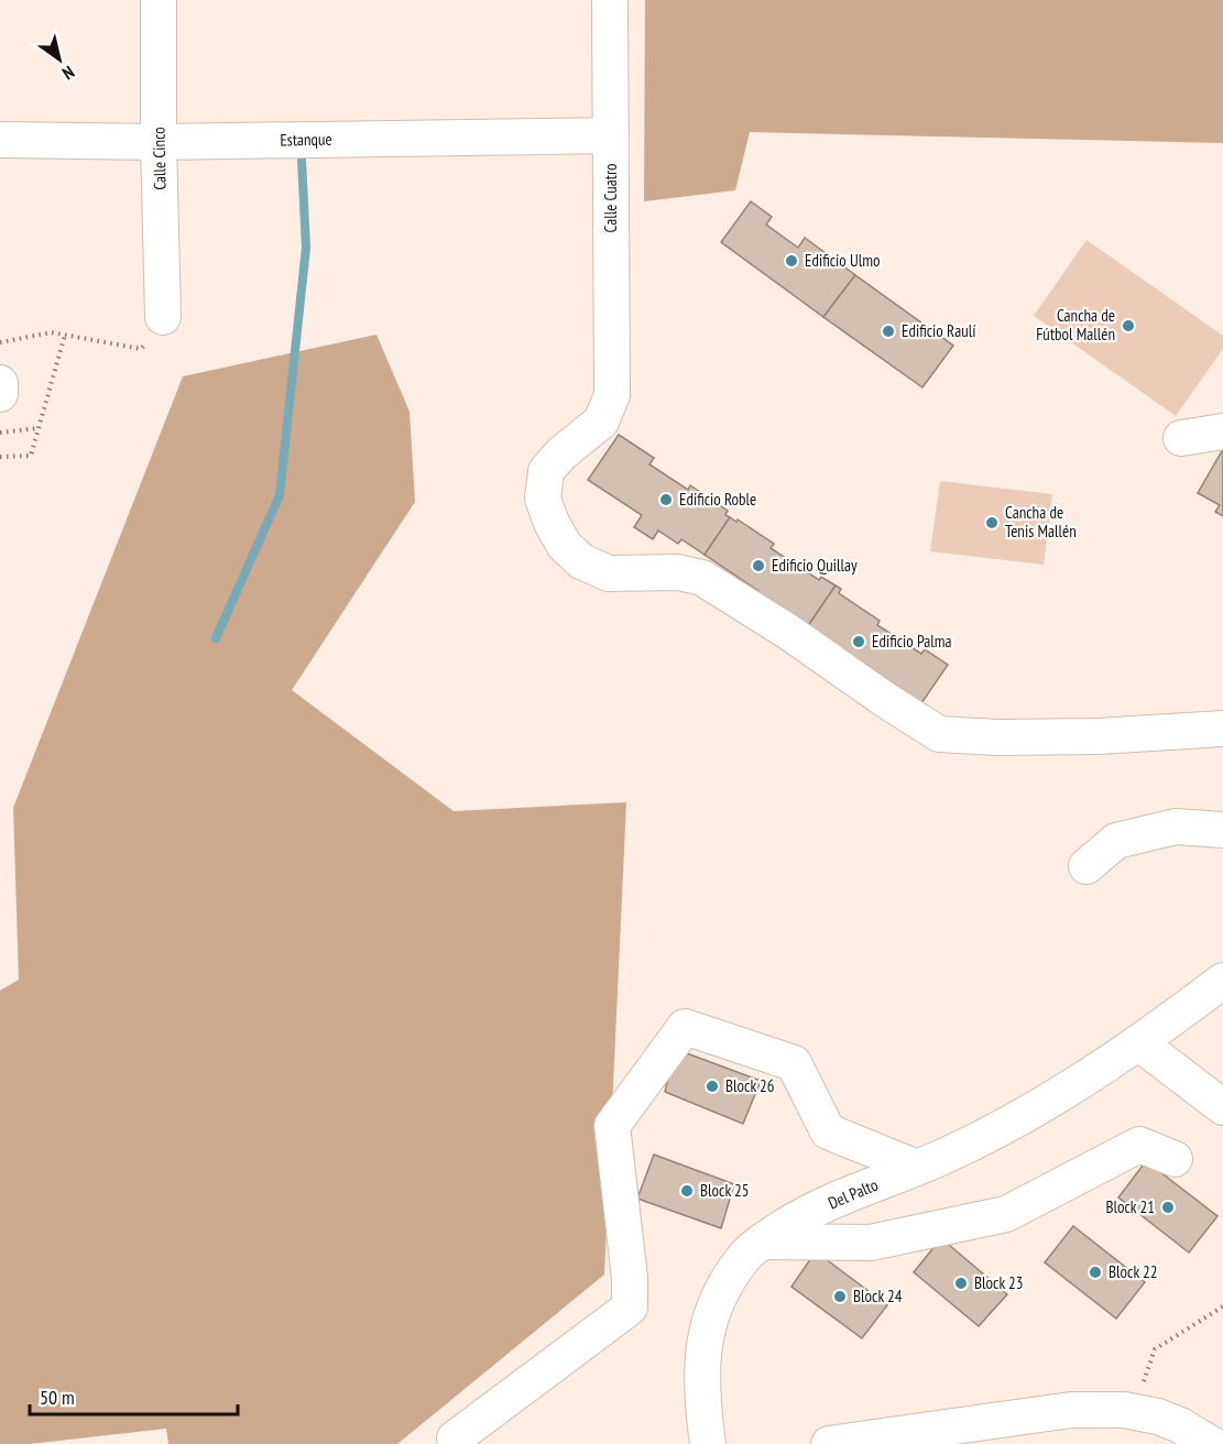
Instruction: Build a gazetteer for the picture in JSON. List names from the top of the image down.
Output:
{
  "streets": {
    "street": [
      "Estanque",
      "Calle Cinco",
      "Calle Cuatro",
      "Del Palto"
    ]
  },
  "crossings": [
    ["Estanque", "Calle Cinco"],
    ["Estanque", "Calle Cuatro"]
  ],
  "places": [
    "Edificio Ulmo",
    "Cancha de Fútbol Mallén",
    "Edificio Raulí",
    "Edificio Roble",
    "Cancha de Tenis Mallén",
    "Edificio Quillay",
    "Edificio Palma",
    "Block 26",
    "Block 25",
    "Block 21",
    "Block 22",
    "Block 23",
    "Block 24"
  ],
  "scale_bar": "50 m",
  "north": "bottom right"
}
